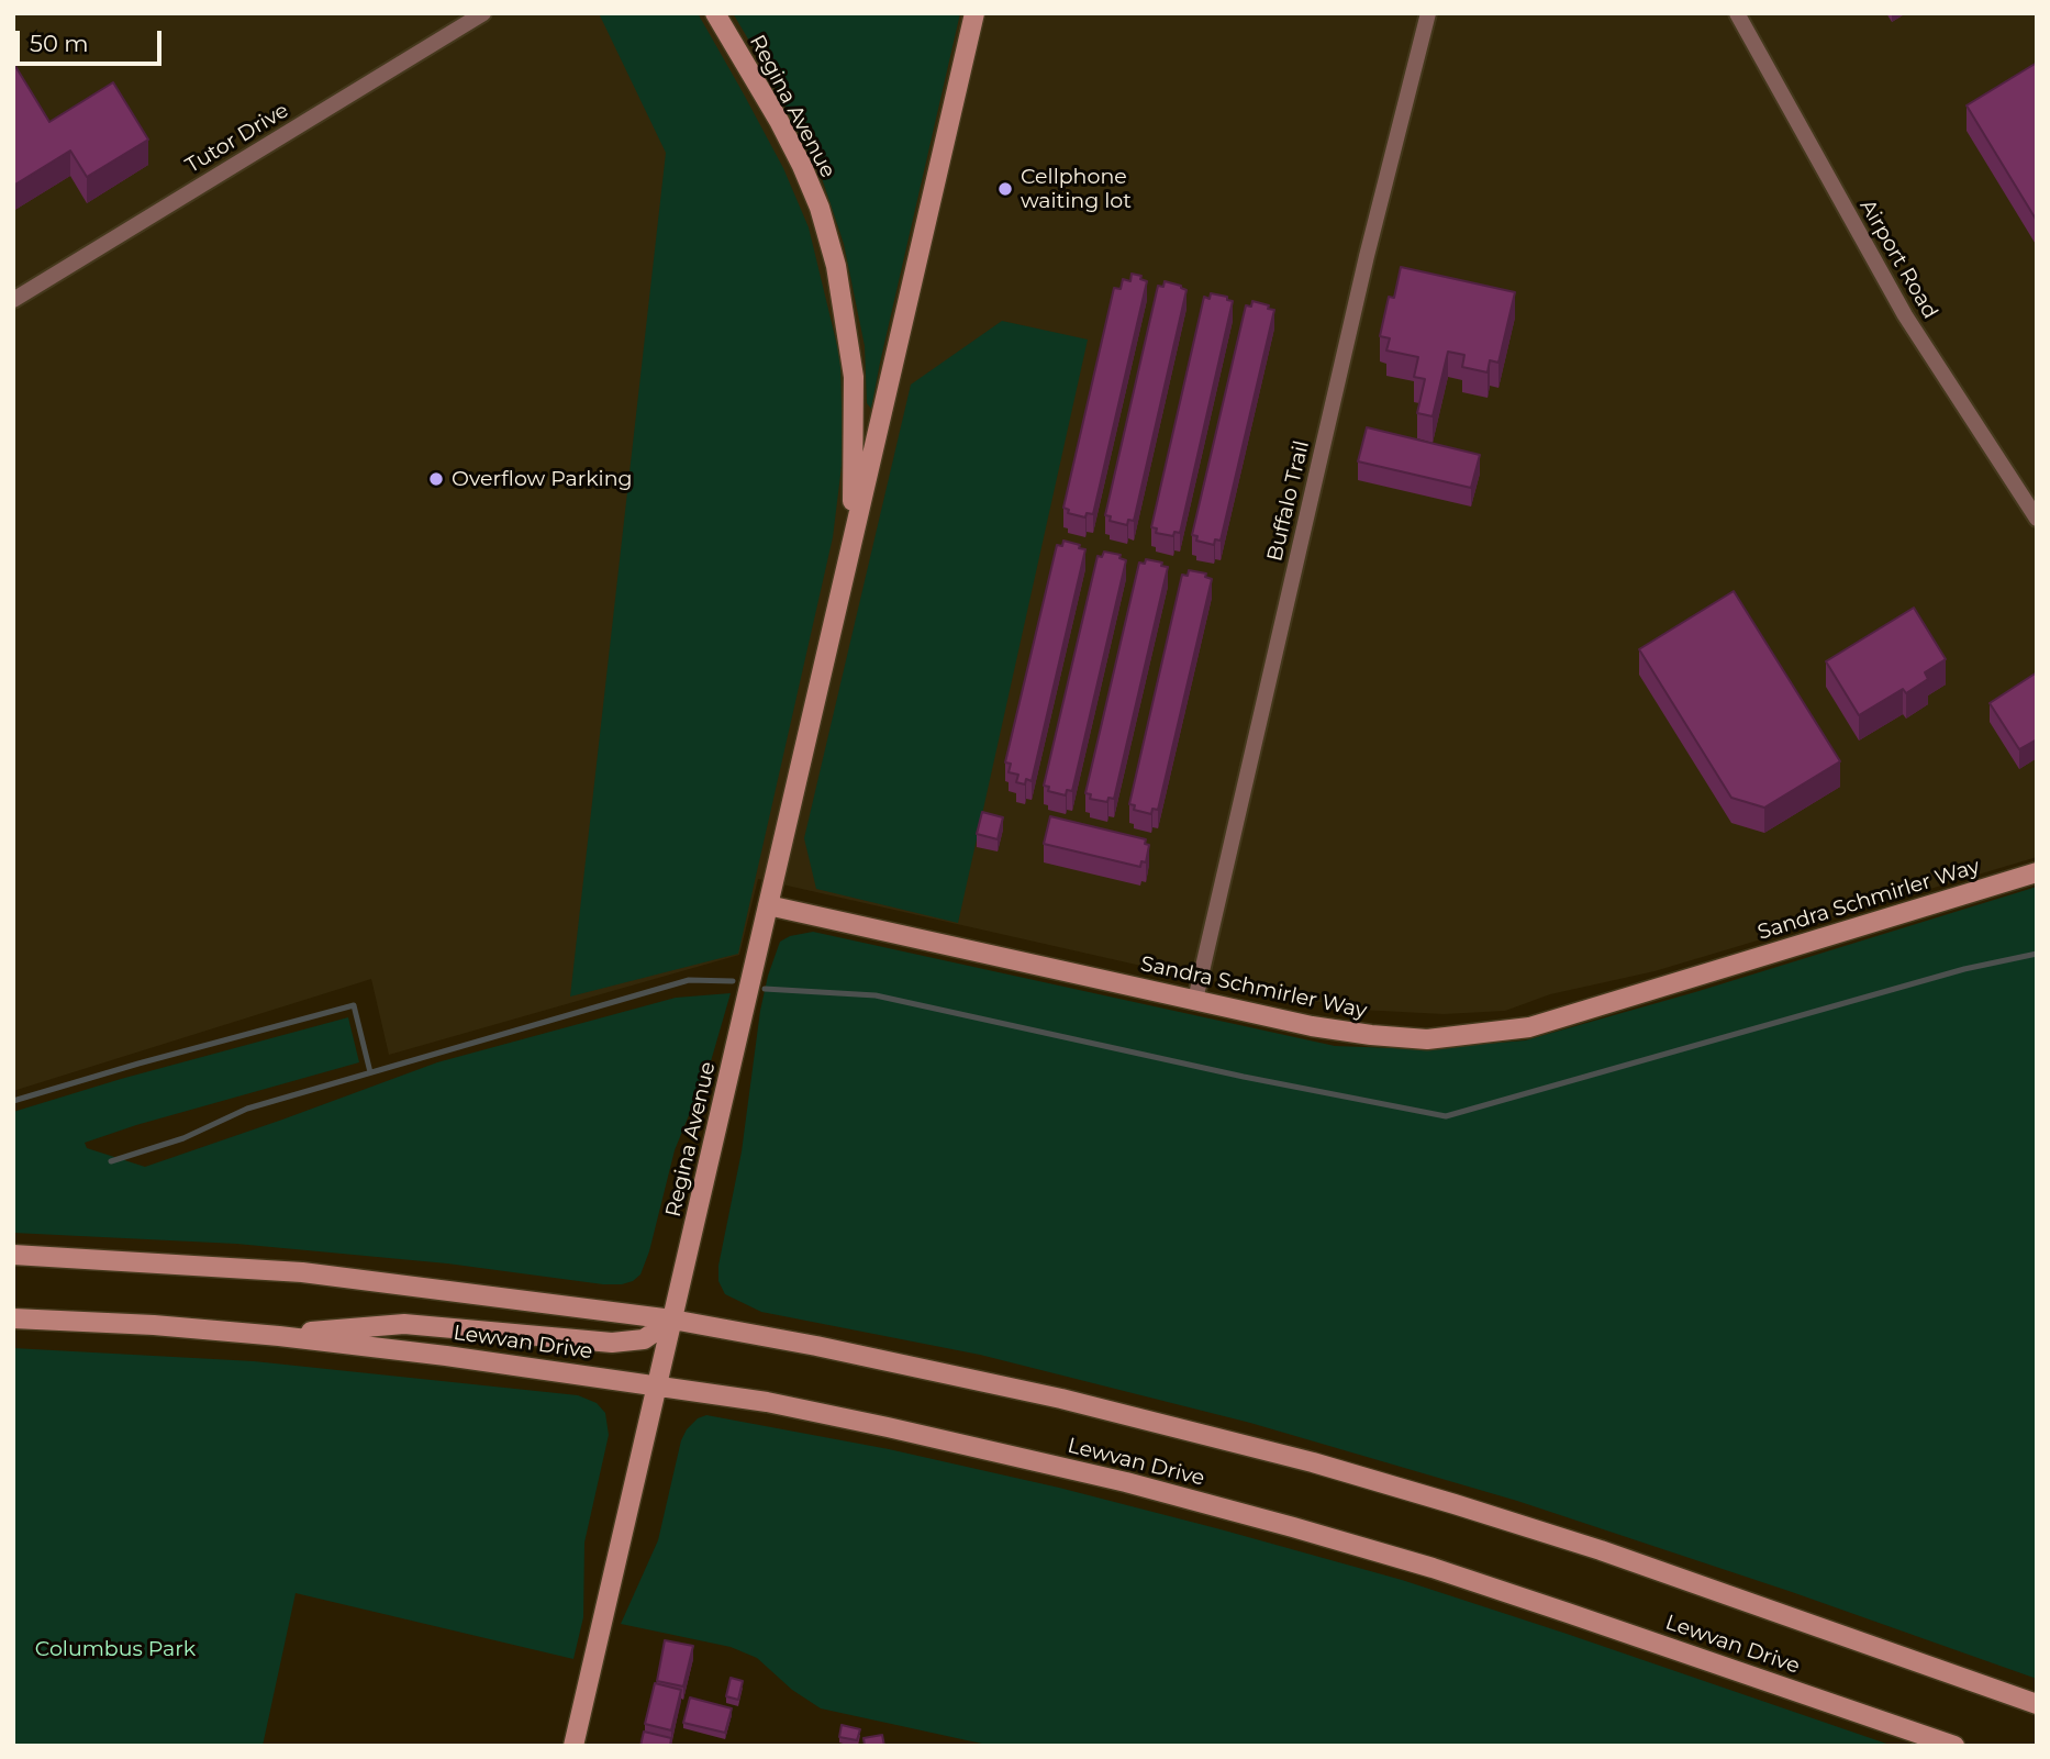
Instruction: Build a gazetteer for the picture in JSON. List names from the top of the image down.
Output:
{
  "streets": {
    "main road": ["Regina Avenue", "Sandra Schmirler Way", "Lewvan Drive"],
    "street": ["Tutor Drive", "Airport Road", "Buffalo Trail"]
  },
  "crossings": [
    ["Regina Avenue", "Sandra Schmirler Way"],
    ["Regina Avenue", "Lewvan Drive"],
    ["Buffalo Trail", "Sandra Schmirler Way"]
  ],
  "parks": ["Columbus Park"],
  "places": ["Cellphone waiting lot", "Overflow Parking"],
  "scale_bar": "50 m"
}
